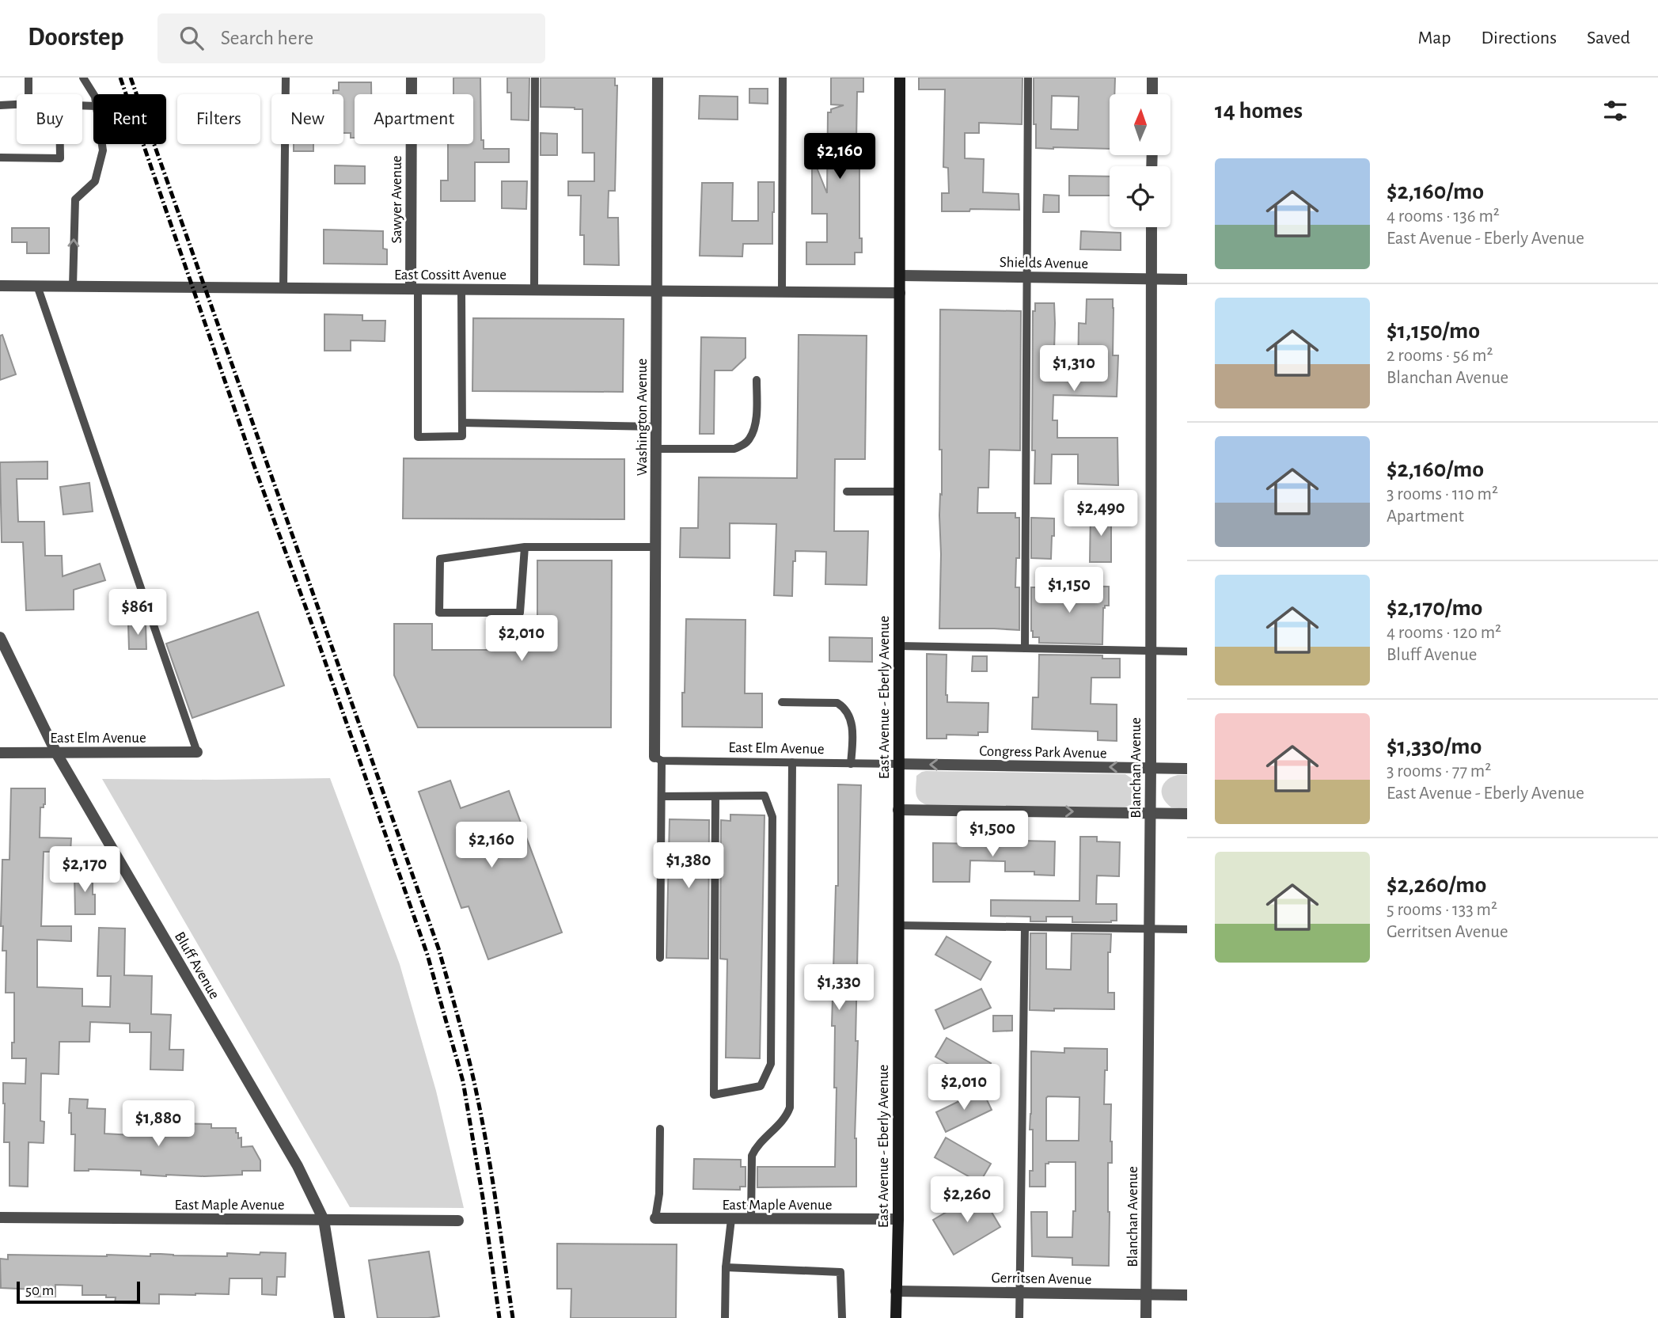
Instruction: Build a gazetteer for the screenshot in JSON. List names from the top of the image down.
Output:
{
  "streets": {
    "main road": ["East Avenue - Eberly Avenue"],
    "street": [
      "Sawyer Avenue",
      "Shields Avenue",
      "East Cossitt Avenue",
      "Washington Avenue",
      "East Elm Avenue",
      "Congress Park Avenue",
      "Blanchan Avenue",
      "Bluff Avenue",
      "East Maple Avenue",
      "Gerritsen Avenue"
    ]
  },
  "crossings": [
    ["Sawyer Avenue", "East Cossitt Avenue"],
    ["Shields Avenue", "East Avenue - Eberly Avenue"],
    ["Shields Avenue", "Blanchan Avenue"],
    ["East Cossitt Avenue", "Washington Avenue"],
    ["East Cossitt Avenue", "East Avenue - Eberly Avenue"],
    ["Washington Avenue", "East Elm Avenue"],
    ["East Avenue - Eberly Avenue", "East Elm Avenue"],
    ["East Avenue - Eberly Avenue", "Congress Park Avenue"],
    ["East Avenue - Eberly Avenue", "East Maple Avenue"],
    ["East Avenue - Eberly Avenue", "Gerritsen Avenue"],
    ["East Elm Avenue", "Congress Park Avenue"],
    ["East Elm Avenue", "Bluff Avenue"],
    ["Congress Park Avenue", "Blanchan Avenue"],
    ["Blanchan Avenue", "Gerritsen Avenue"],
    ["Bluff Avenue", "East Maple Avenue"]
  ],
  "scale_bar": "50 m",
  "north": "top",
  "page": {
    "header": "Doorstep",
    "search": "Search here",
    "nav": ["Map", "Directions", "Saved"],
    "heading": "14 homes",
    "chip": [
      "Buy",
      "Rent",
      "Filters",
      "New",
      "Apartment"
    ],
    "price": [
      "$2,160",
      "$1,310",
      "$2,490",
      "$1,150",
      "$861",
      "$2,010",
      "$1,500",
      "$2,160",
      "$1,380",
      "$2,170",
      "$1,330",
      "$2,010",
      "$1,880",
      "$2,260"
    ],
    "list": [
      {
        "name": "$2,160/mo",
        "note": "4 rooms · 136 m² · East Avenue - Eberly Avenue"
      },
      {
        "name": "$1,150/mo",
        "note": "2 rooms · 56 m² · Blanchan Avenue"
      },
      {
        "name": "$2,160/mo",
        "note": "3 rooms · 110 m² · Apartment"
      },
      {
        "name": "$2,170/mo",
        "note": "4 rooms · 120 m² · Bluff Avenue"
      },
      {
        "name": "$1,330/mo",
        "note": "3 rooms · 77 m² · East Avenue - Eberly Avenue"
      },
      {
        "name": "$2,260/mo",
        "note": "5 rooms · 133 m² · Gerritsen Avenue"
      }
    ],
    "scale": "50 m"
  }
}
